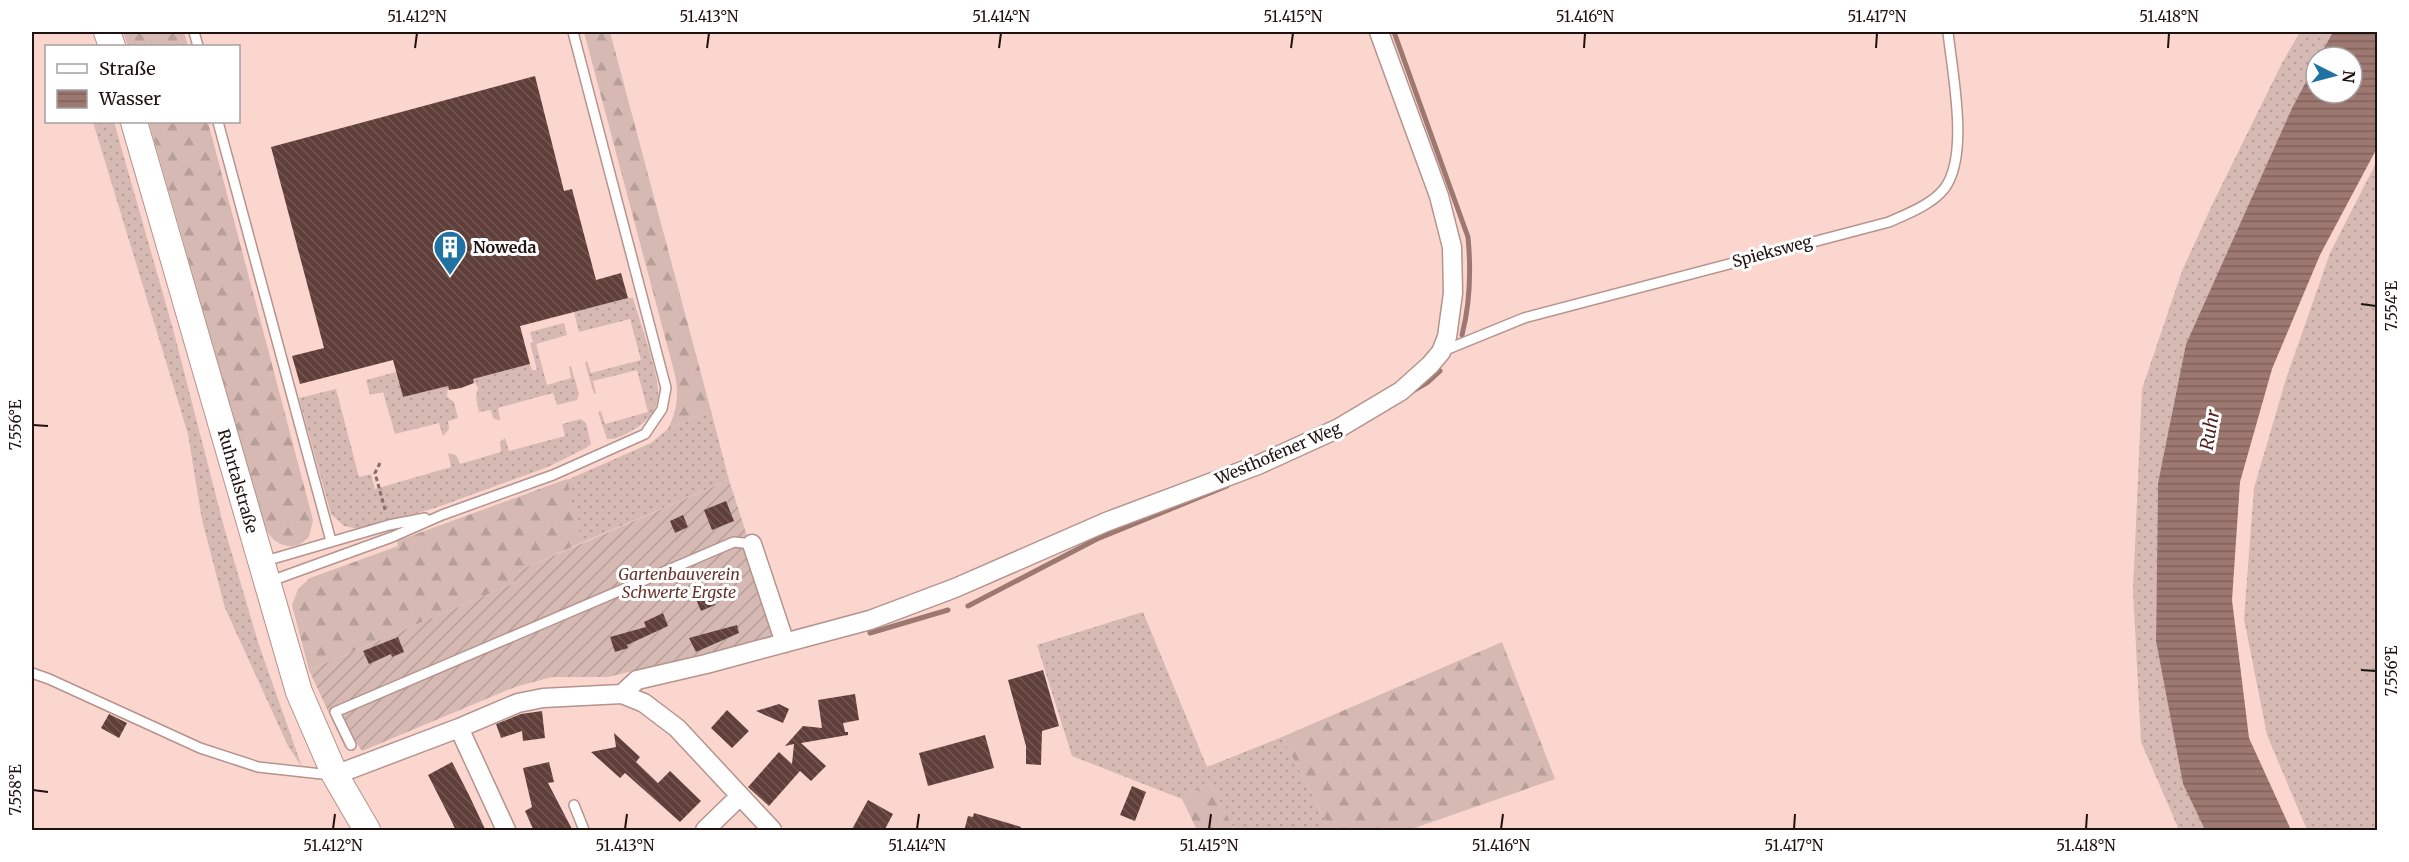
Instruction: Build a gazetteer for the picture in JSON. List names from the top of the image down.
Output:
{
  "streets": {
    "main road": ["Ruhrtalstraße"],
    "street": ["Westhofener Weg"],
    "lane": ["Spieksweg"]
  },
  "crossings": [
    ["Spieksweg", "Westhofener Weg"]
  ],
  "water": ["Ruhr"],
  "parks": ["Gartenbauverein Schwerte Ergste"],
  "places": {
    "building": ["Noweda"]
  },
  "legend": ["Straße", "Wasser"],
  "north": "right",
  "coordinates": [
    "51.412°N",
    "51.413°N",
    "51.414°N",
    "51.415°N",
    "51.416°N",
    "51.417°N",
    "51.418°N",
    "7.554°E",
    "7.556°E",
    "7.558°E"
  ]
}
